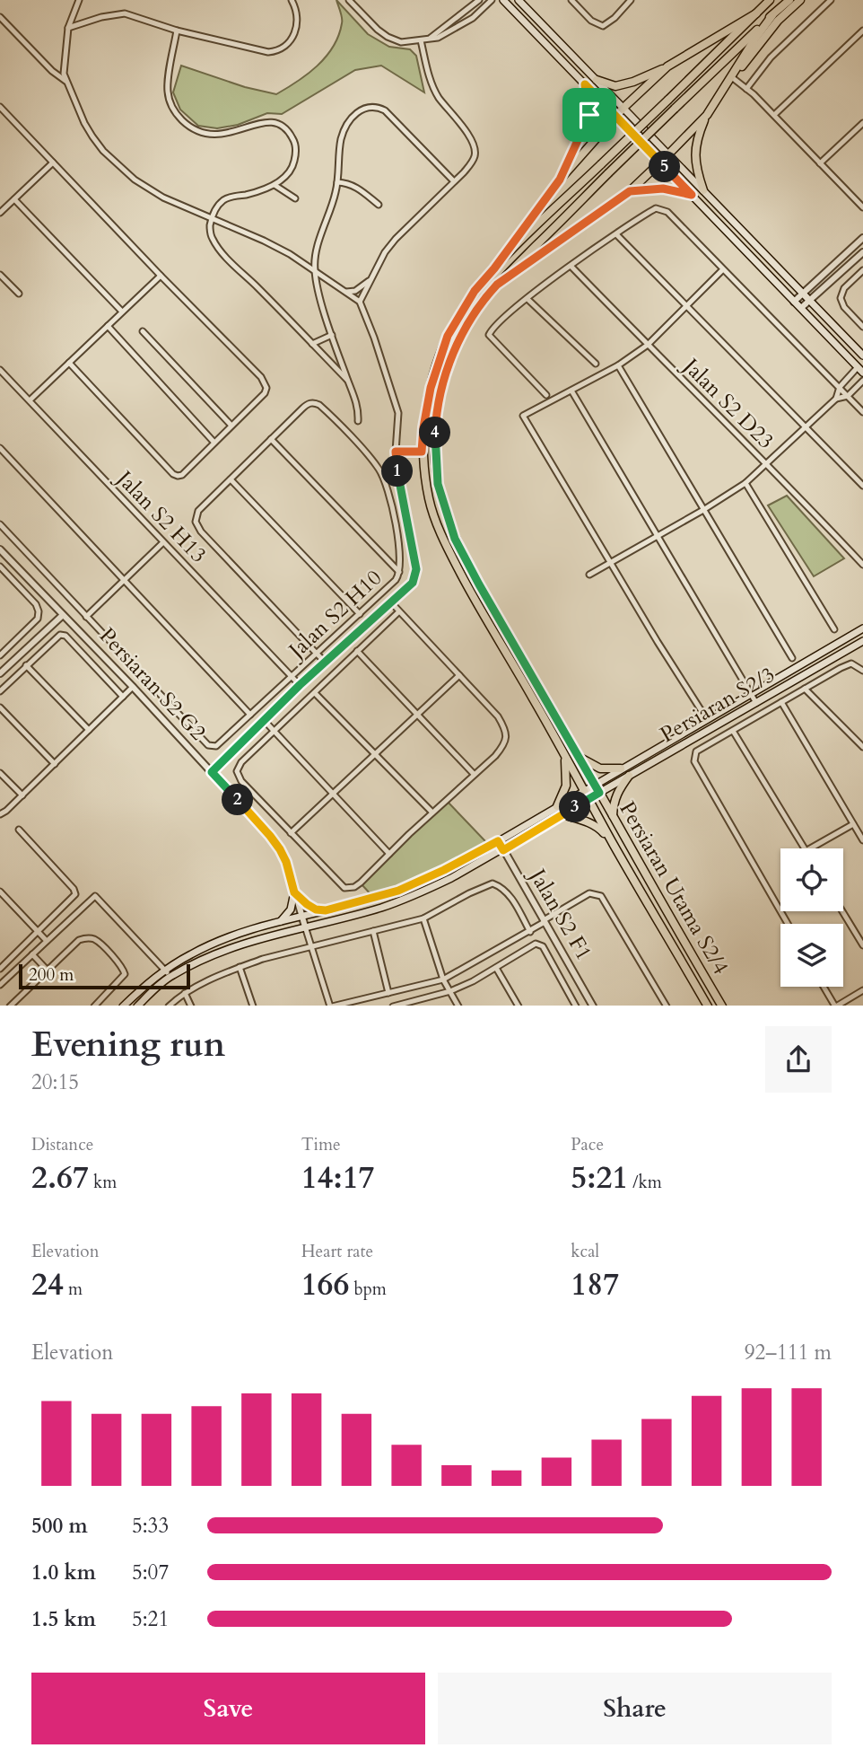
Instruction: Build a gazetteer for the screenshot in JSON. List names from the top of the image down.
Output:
{
  "streets": {
    "main road": ["Persiaran S2/3", "Persiaran Utama S2/4"],
    "street": [
      "Jalan S2 D23",
      "Jalan S2 H13",
      "Jalan S2 H10",
      "Persiaran S2 G2",
      "Jalan S2 F1"
    ]
  },
  "crossings": [
    ["Jalan S2 H13", "Jalan S2 H10"],
    ["Persiaran S2 G2", "Persiaran S2/3"],
    ["Persiaran S2/3", "Persiaran Utama S2/4"],
    ["Persiaran S2/3", "Jalan S2 F1"]
  ],
  "scale_bar": "200 m",
  "page": {
    "pins": [
      "5",
      "4",
      "1",
      "2",
      "3"
    ],
    "scale": "200 m",
    "heading": ["Evening run", "20:15"],
    "stats": [
      ["Distance", "2.67 km"],
      ["Time", "14:17"],
      ["Pace", "5:21 /km"],
      ["Elevation", "24 m"],
      ["Heart rate", "166 bpm"],
      ["kcal", "187"]
    ],
    "chart": ["Elevation", "92–111 m"],
    "list": [
      {
        "name": "500 m",
        "note": "5:33"
      },
      {
        "name": "1.0 km",
        "note": "5:07"
      },
      {
        "name": "1.5 km",
        "note": "5:21"
      }
    ],
    "buttons": ["Save", "Share"]
  }
}
